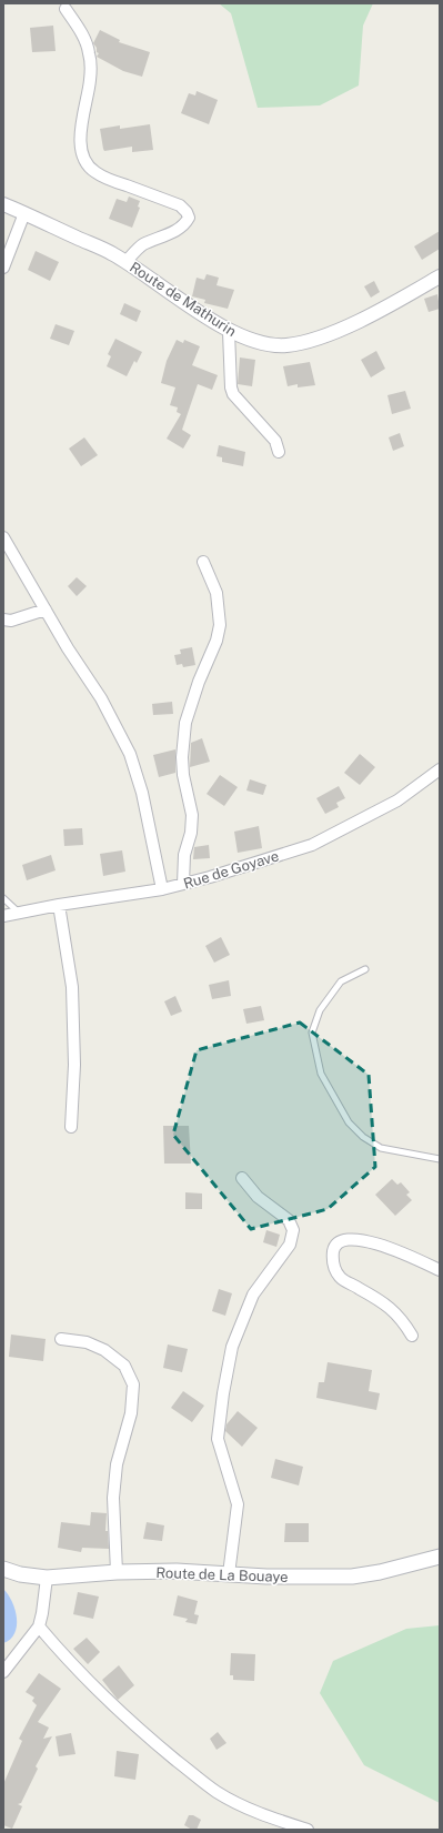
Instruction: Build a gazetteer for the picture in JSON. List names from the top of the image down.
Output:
{
  "streets": {
    "main road": ["Route de La Bouaye"],
    "street": ["Route de Mathurin", "Rue de Goyave"]
  }
}
